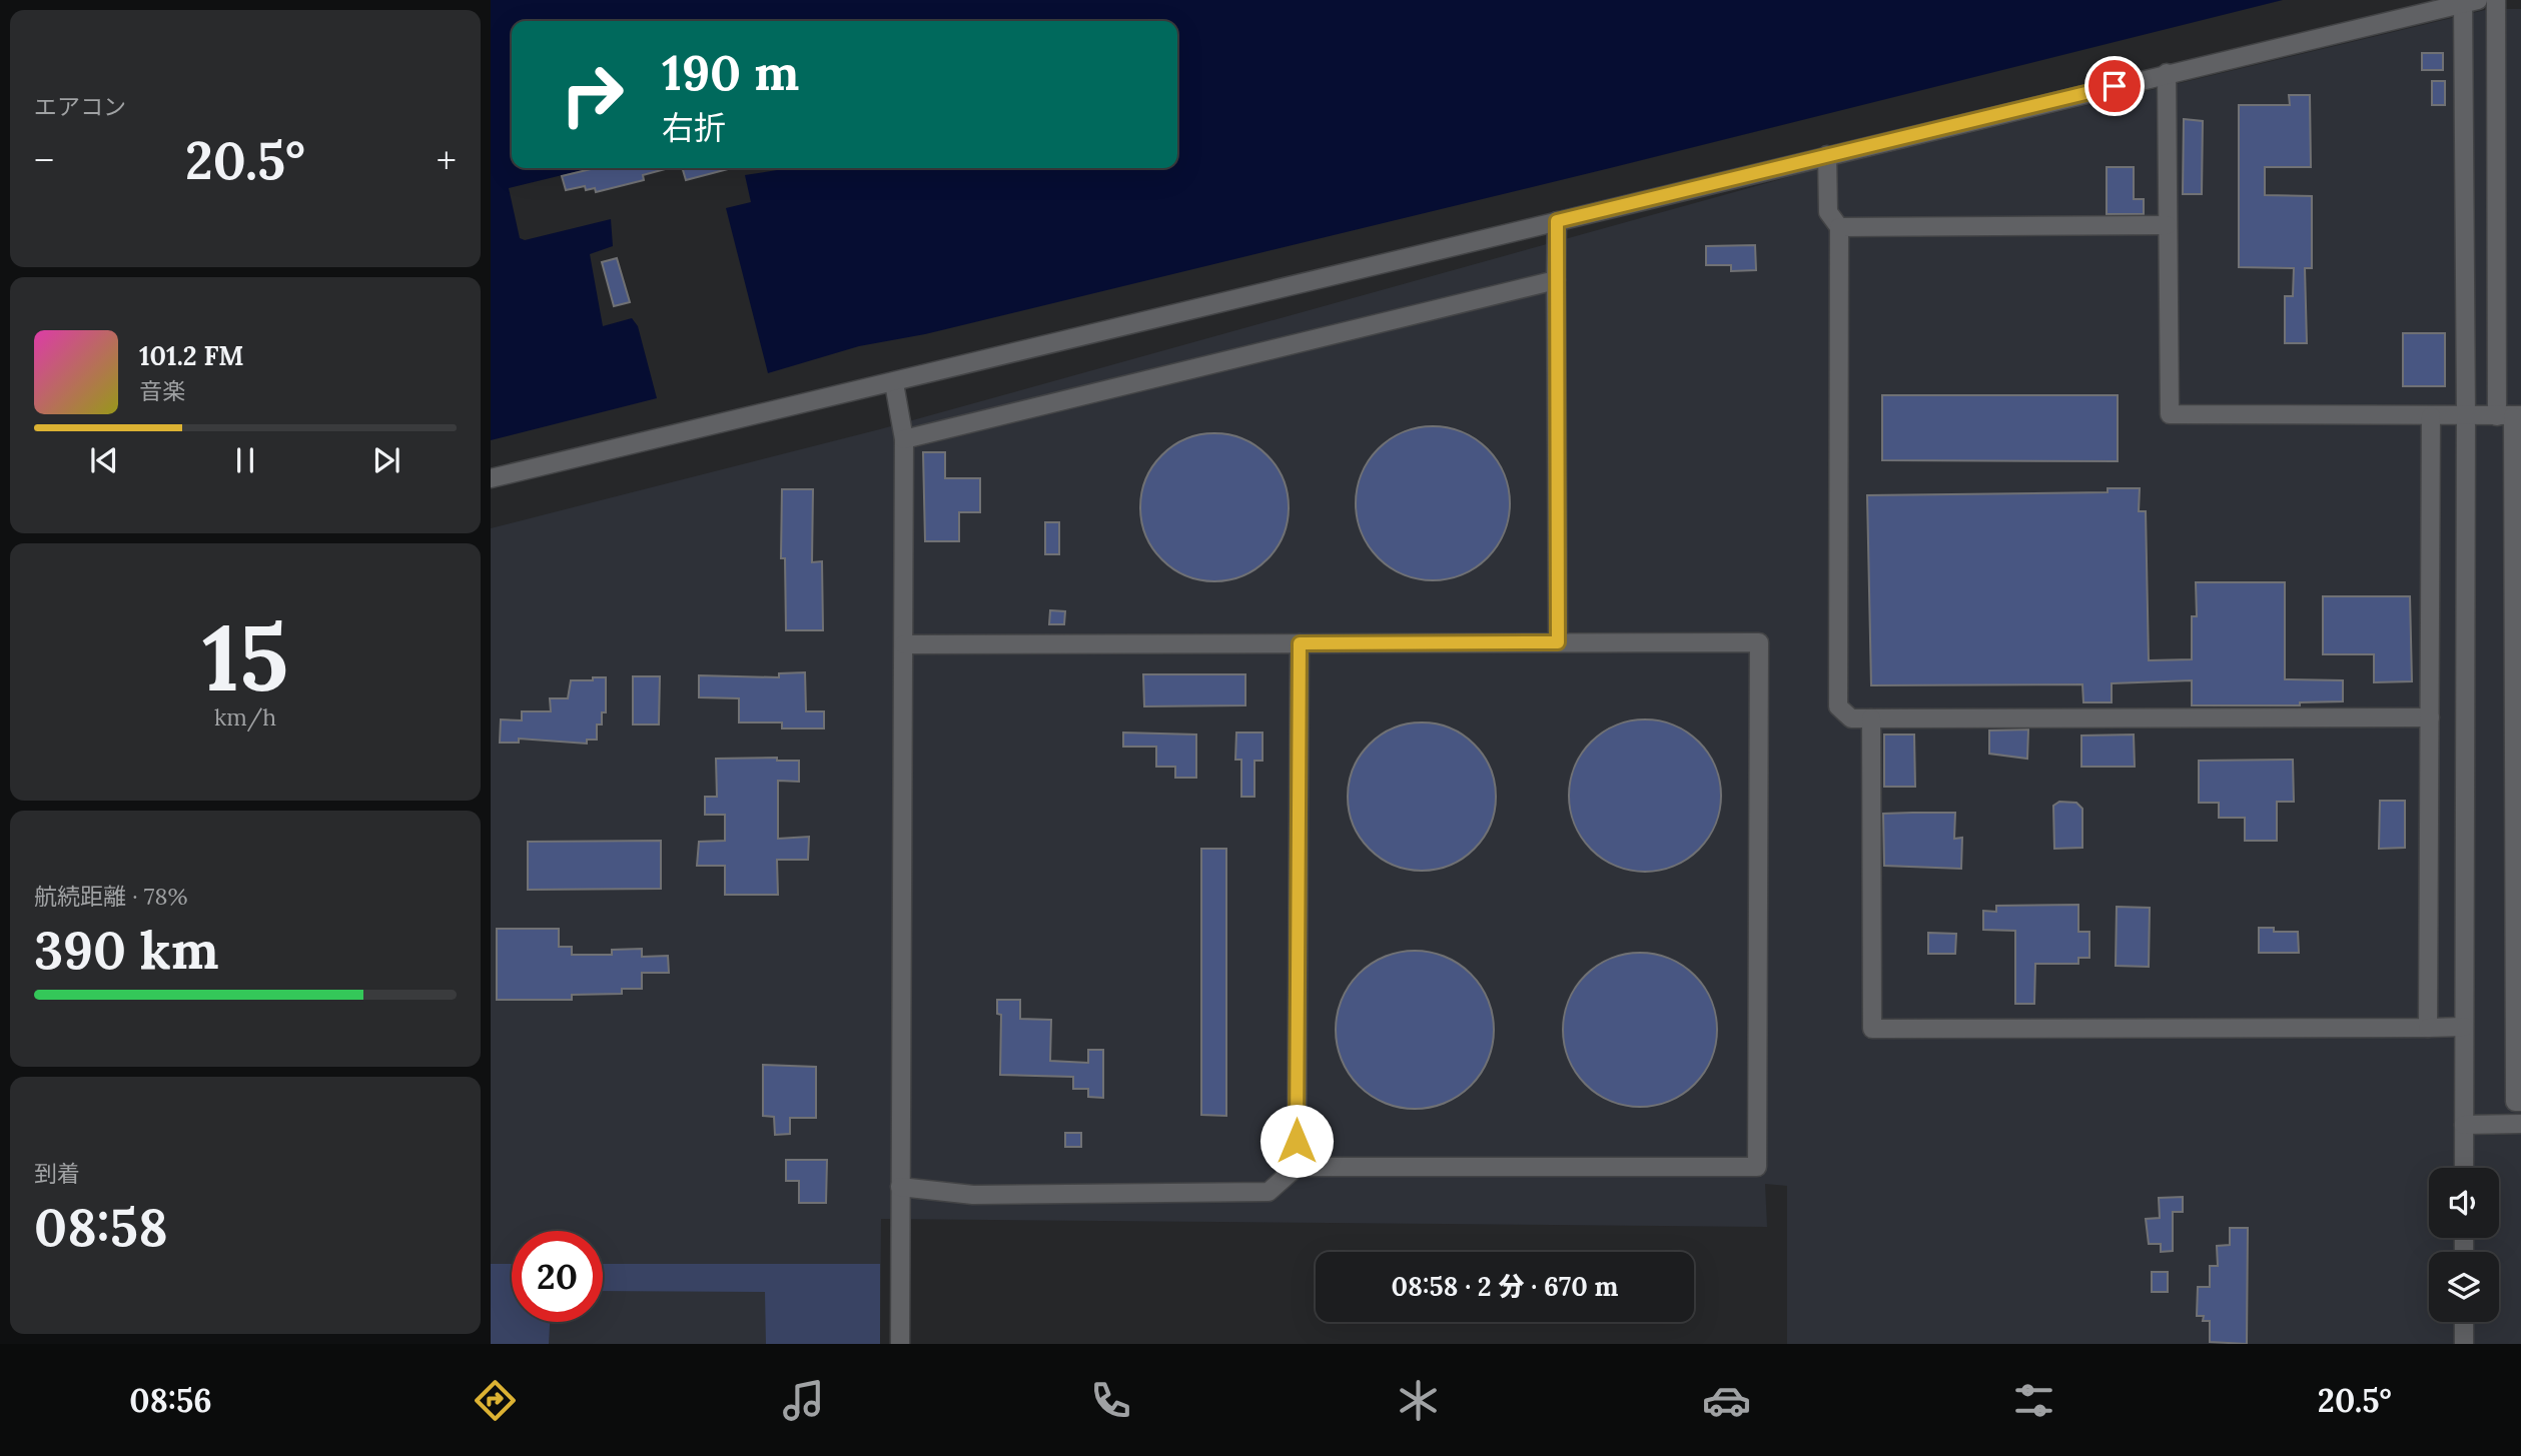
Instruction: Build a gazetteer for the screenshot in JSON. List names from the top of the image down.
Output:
{
  "page": {
    "tile": [
      "エアコン",
      ["15", "km/h"],
      ["航続距離 · 78%", "390 km"],
      ["到着", "08:58"]
    ],
    "turn": ["190 m", "右折"],
    "heat": ["−", "20.5°", "+"],
    "song": ["101.2 FM", "音楽"],
    "limit": "20",
    "trip": "08:58 · 2 分 · 670 m",
    "tabs": ["08:56", "20.5°"]
  }
}
